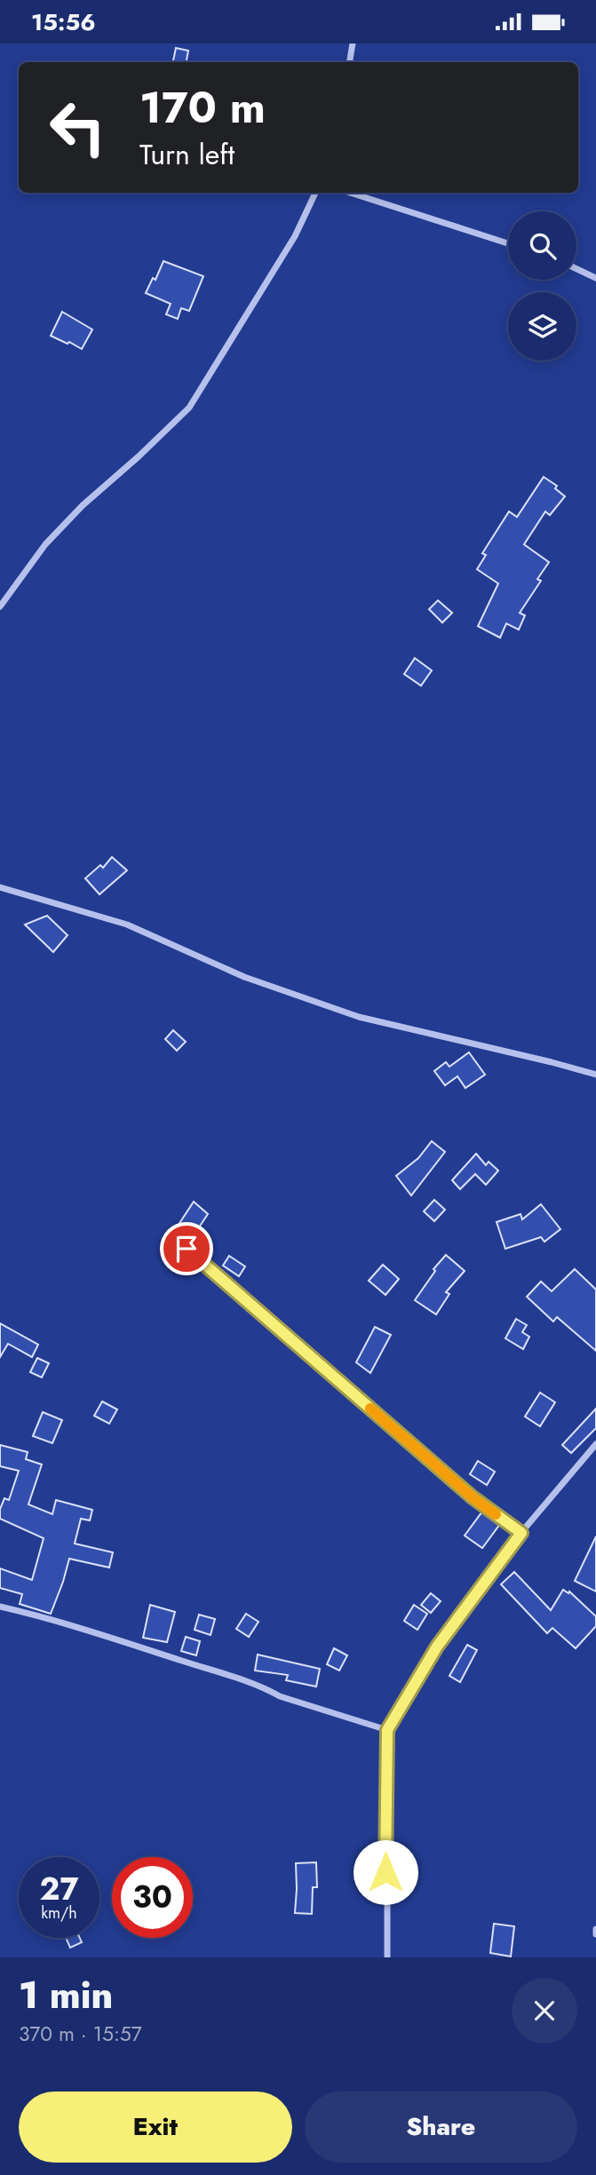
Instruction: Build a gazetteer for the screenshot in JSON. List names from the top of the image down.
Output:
{
  "page": {
    "status": "15:56",
    "turn": ["170 m", "Turn left"],
    "speed": "27 km/h",
    "limit": "30",
    "heading": ["1 min", "370 m · 15:57"],
    "buttons": ["Exit", "Share"]
  }
}
